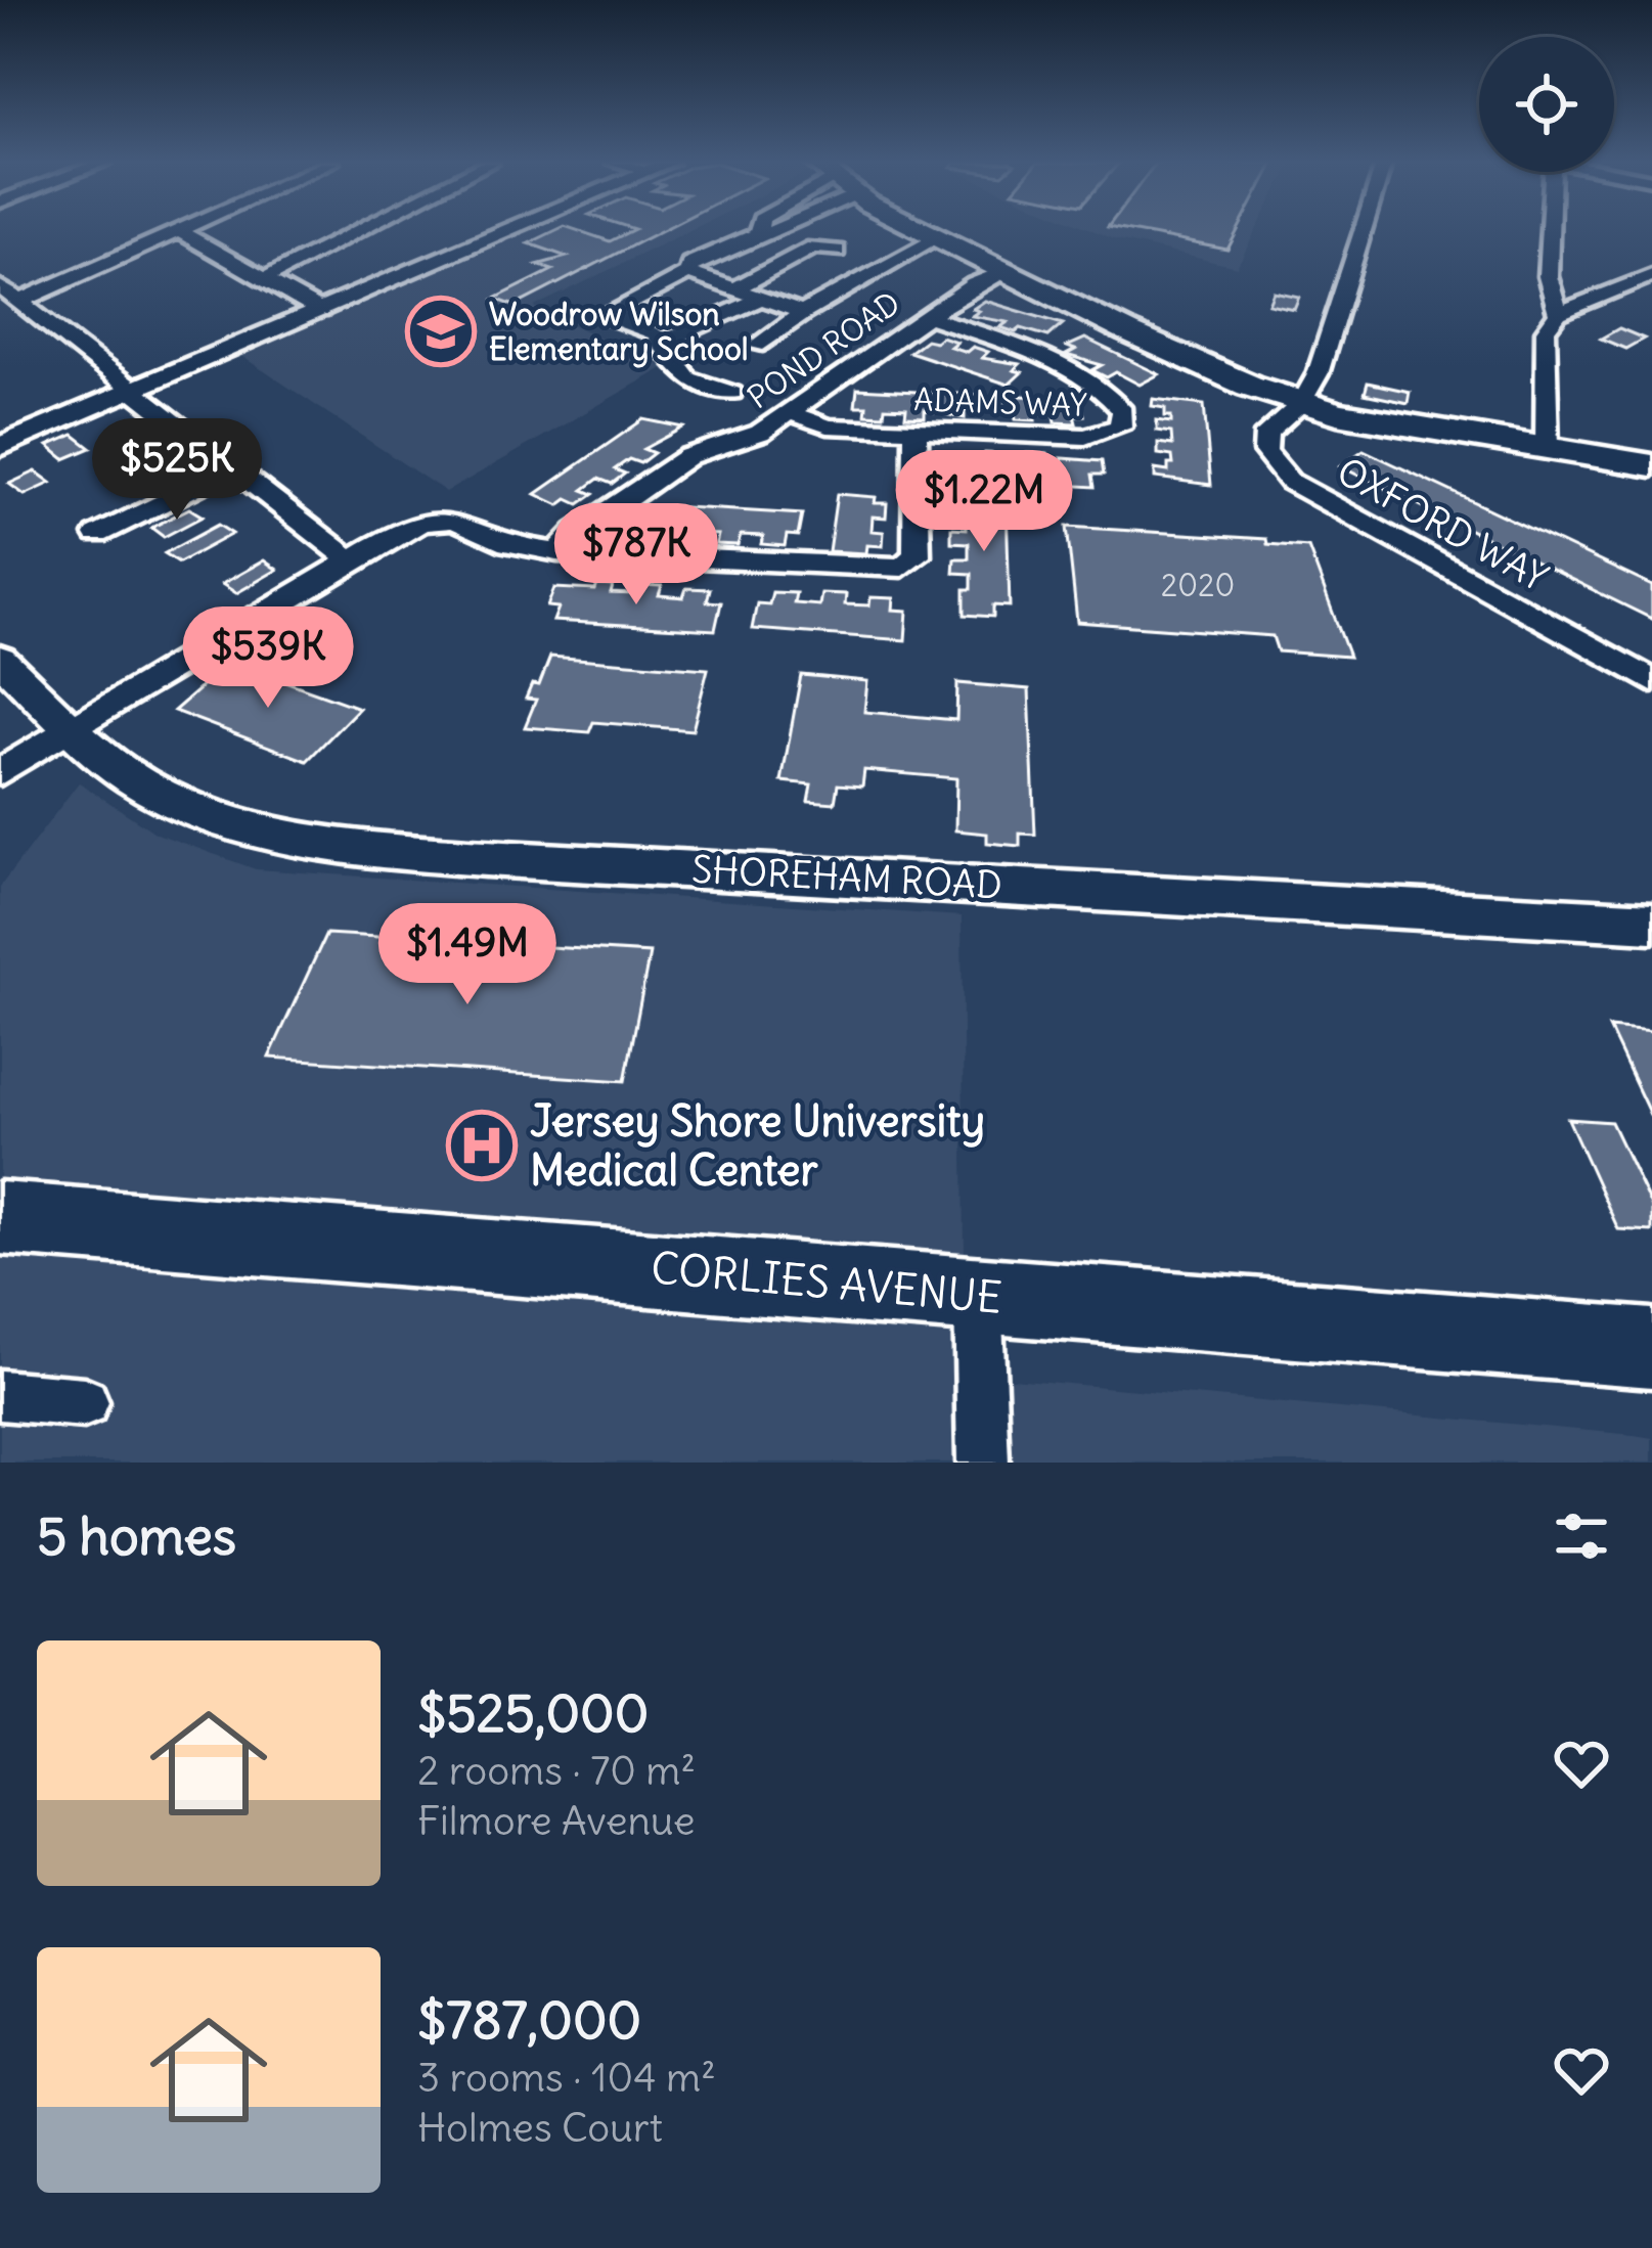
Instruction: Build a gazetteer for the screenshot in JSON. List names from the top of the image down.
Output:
{
  "streets": {
    "highway": ["CORLIES AVENUE"],
    "street": [
      "POND ROAD",
      "ADAMS WAY",
      "OXFORD WAY",
      "SHOREHAM ROAD"
    ]
  },
  "crossings": [
    ["POND ROAD", "ADAMS WAY"]
  ],
  "places": {
    "school or university": ["Woodrow Wilson Elementary School"],
    "hospital": ["Jersey Shore University Medical Center"]
  },
  "house_numbers": ["2020"],
  "page": {
    "price": [
      "$525K",
      "$1.22M",
      "$787K",
      "$539K",
      "$1.49M"
    ],
    "heading": "5 homes",
    "list": [
      {
        "name": "$525,000",
        "note": "2 rooms · 70 m² · Filmore Avenue"
      },
      {
        "name": "$787,000",
        "note": "3 rooms · 104 m² · Holmes Court"
      }
    ]
  }
}
